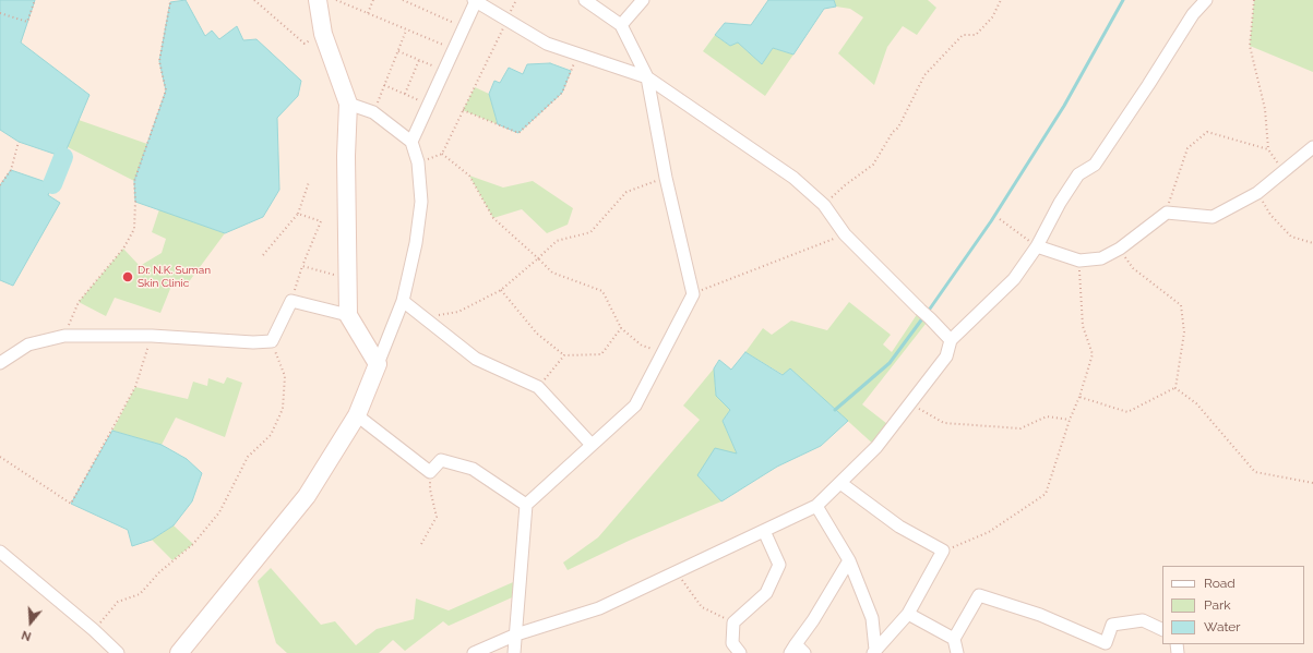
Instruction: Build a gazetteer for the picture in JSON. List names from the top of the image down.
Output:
{
  "places": ["Dr. N.K. Suman Skin Clinic"],
  "legend": ["Road", "Park", "Water"],
  "north": "bottom"
}
